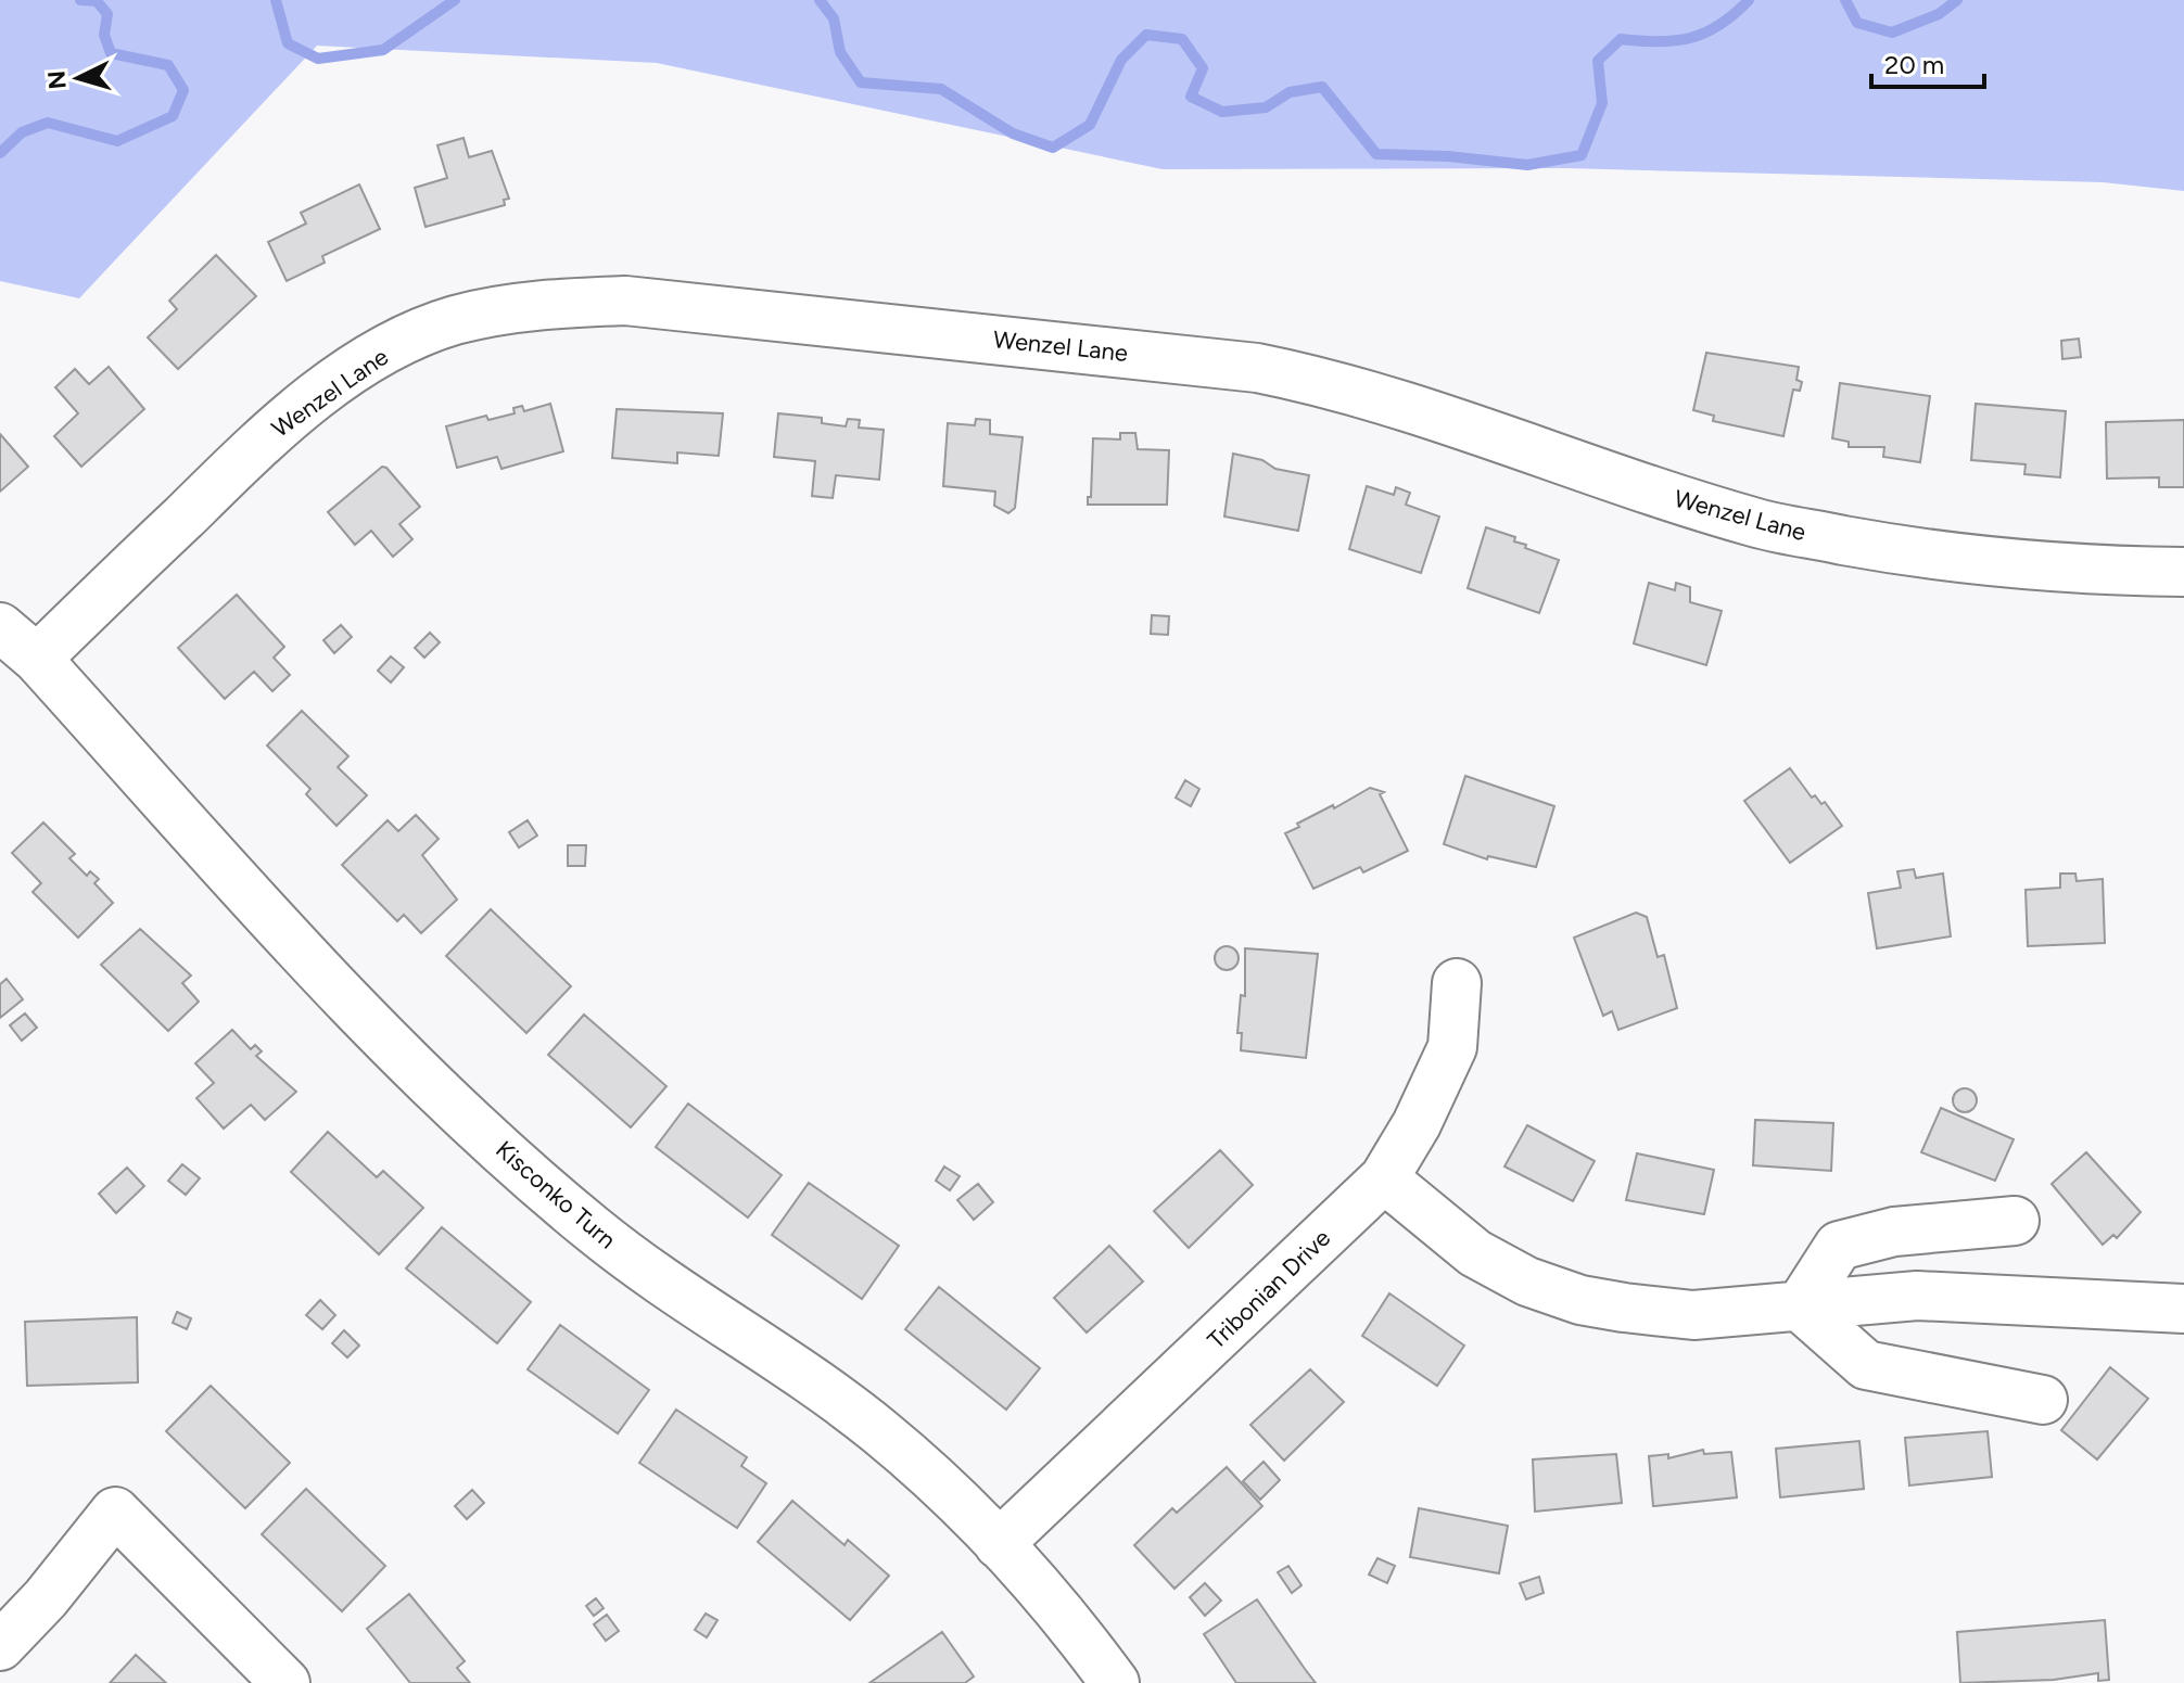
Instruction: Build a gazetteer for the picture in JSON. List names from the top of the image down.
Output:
{
  "streets": {
    "street": ["Wenzel Lane", "Kisconko Turn", "Tribonian Drive"]
  },
  "crossings": [
    ["Wenzel Lane", "Kisconko Turn"],
    ["Kisconko Turn", "Tribonian Drive"]
  ],
  "scale_bar": "20 m",
  "north": "left"
}
